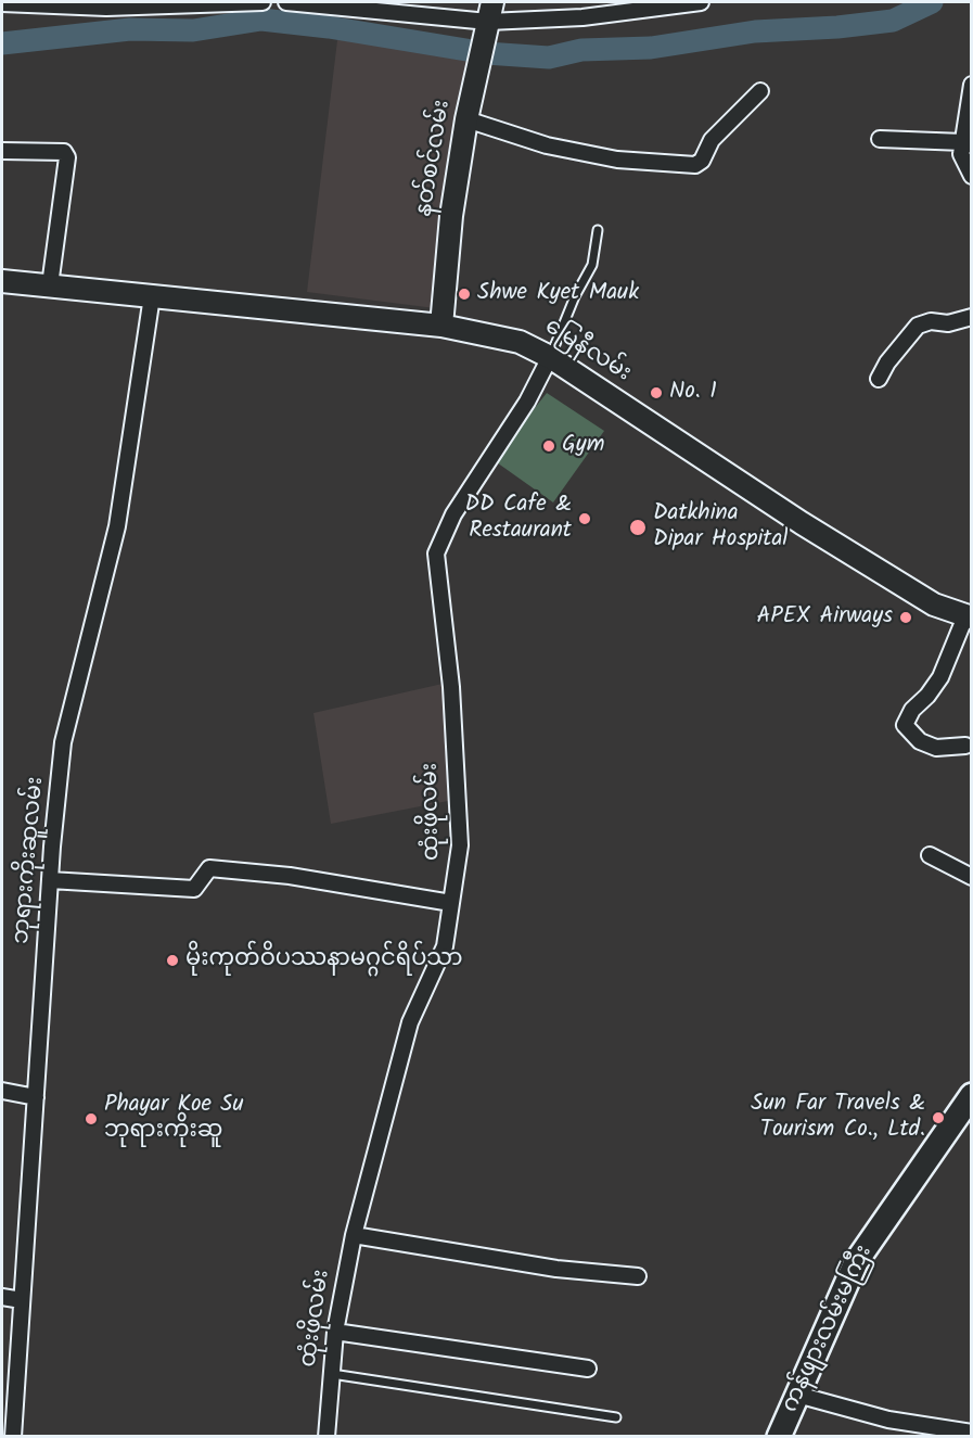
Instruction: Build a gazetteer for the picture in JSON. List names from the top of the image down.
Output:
{
  "streets": {
    "main road": ["နတ်စင်လမ်း", "မြေနီလမ်း", "ကန်ဖျားလမ်းမကြီး"],
    "street": ["ထုံးဖိုလမ်း", "ဘုရားကိုးဆူလမ်း"]
  },
  "crossings": [
    ["နတ်စင်လမ်း", "မြေနီလမ်း"],
    ["မြေနီလမ်း", "ထုံးဖိုလမ်း"],
    ["မြေနီလမ်း", "ဘုရားကိုးဆူလမ်း"]
  ],
  "places": [
    "Shwe Kyet Mauk",
    "No. 1",
    "Gym",
    "DD Cafe & Restaurant",
    "Datkhina Dipar Hospital",
    "APEX Airways",
    "မိုးကုတ်ဝိပဿနာမဂ္ဂင်ရိပ်သာ",
    "Sun Far Travels & Tourism Co., Ltd.",
    "Phayar Koe Su ဘုရားကိုးဆူ"
  ]
}
